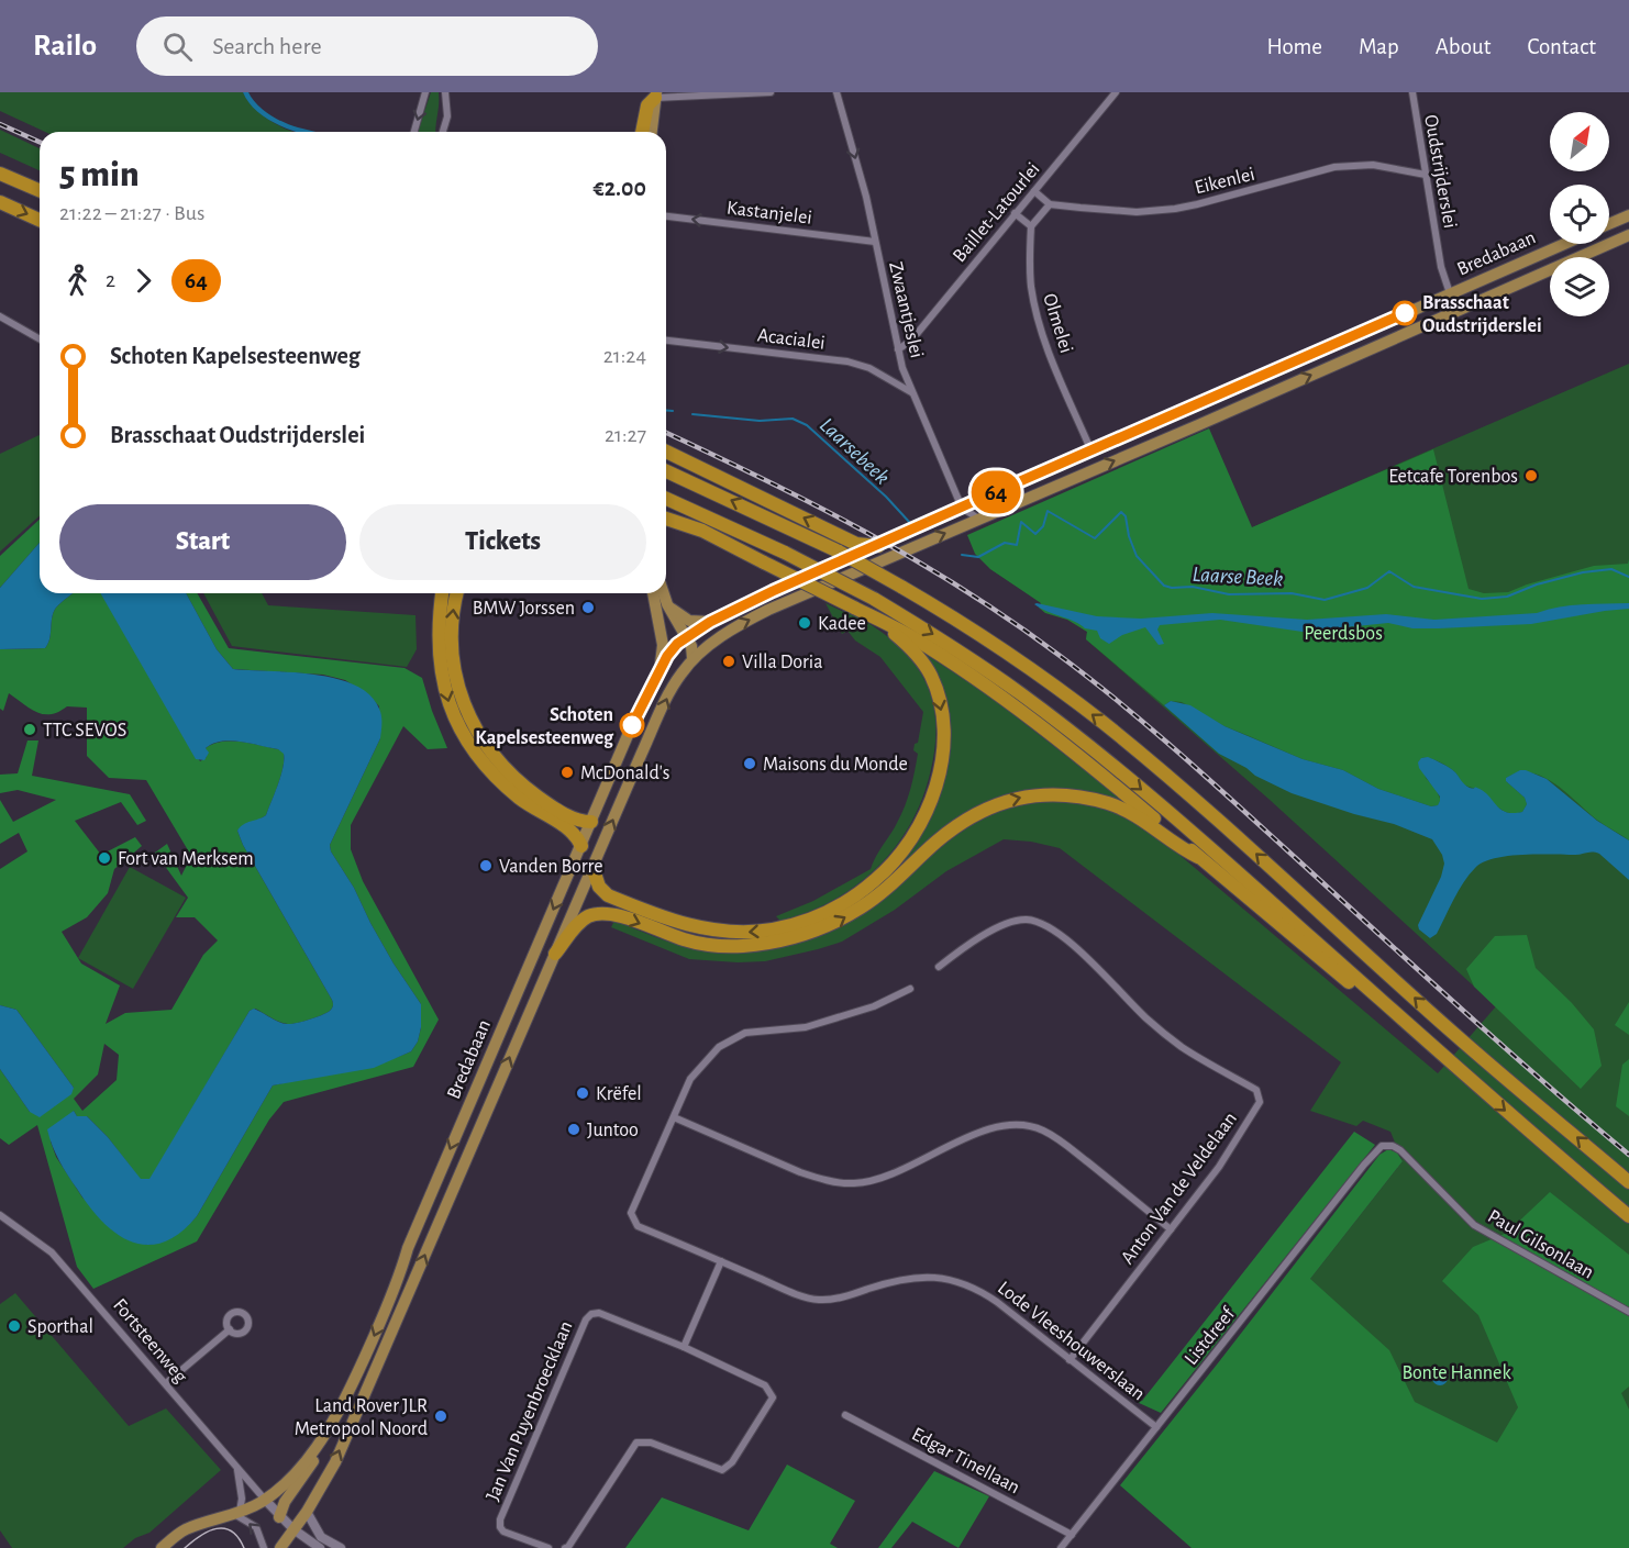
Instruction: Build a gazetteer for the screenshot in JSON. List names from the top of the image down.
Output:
{
  "streets": {
    "main road": ["Bredabaan"],
    "street": [
      "Oudstrijderslei",
      "Eikenlei",
      "Kastanjelei",
      "Baillet-Latourlei",
      "Zwaantjeslei",
      "Olmelei",
      "Acacialei",
      "Anton Van de Veldelaan",
      "Paul Gilsonlaan",
      "Listdreef",
      "Fortsteenweg",
      "Lode Vleeshouwerslaan",
      "Jan Van Puyenbroecklaan",
      "Edgar Tinellaan"
    ]
  },
  "crossings": [
    ["Oudstrijderslei", "Eikenlei"],
    ["Oudstrijderslei", "Bredabaan"],
    ["Kastanjelei", "Zwaantjeslei"],
    ["Baillet-Latourlei", "Zwaantjeslei"],
    ["Bredabaan", "Zwaantjeslei"],
    ["Bredabaan", "Fortsteenweg"],
    ["Zwaantjeslei", "Acacialei"],
    ["Anton Van de Veldelaan", "Lode Vleeshouwerslaan"],
    ["Paul Gilsonlaan", "Listdreef"],
    ["Listdreef", "Lode Vleeshouwerslaan"],
    ["Listdreef", "Edgar Tinellaan"]
  ],
  "one_way": ["Kastanjelei", "Zwaantjeslei", "Acacialei"],
  "water": ["Laarsebeek", "Laarse Beek"],
  "parks": ["Peerdsbos", "Bonte Hannek"],
  "places": [
    "Brasschaat Oudstrijderslei",
    "Eetcafe Torenbos",
    "BMW Jorssen",
    "Kadee",
    "Villa Doria",
    "Schoten Kapelsesteenweg",
    "TTC SEVOS",
    "Maisons du Monde",
    "McDonald's",
    "Fort van Merksem",
    "Vanden Borre",
    "Krëfel",
    "Juntoo",
    "Sporthal",
    "Land Rover JLR Metropool Noord"
  ],
  "lines": ["bus line 64"],
  "north": "top right",
  "page": {
    "header": "Railo",
    "search": "Search here",
    "nav": [
      "Home",
      "Map",
      "About",
      "Contact"
    ],
    "on_map": "64",
    "heading": ["5 min", "21:22 – 21:27 · Bus", "€2.00"],
    "legs": ["2", "64"],
    "list": [
      {
        "name": "Schoten Kapelsesteenweg",
        "value": "21:24"
      },
      {
        "name": "Brasschaat Oudstrijderslei",
        "value": "21:27"
      }
    ],
    "buttons": ["Start", "Tickets"]
  }
}
